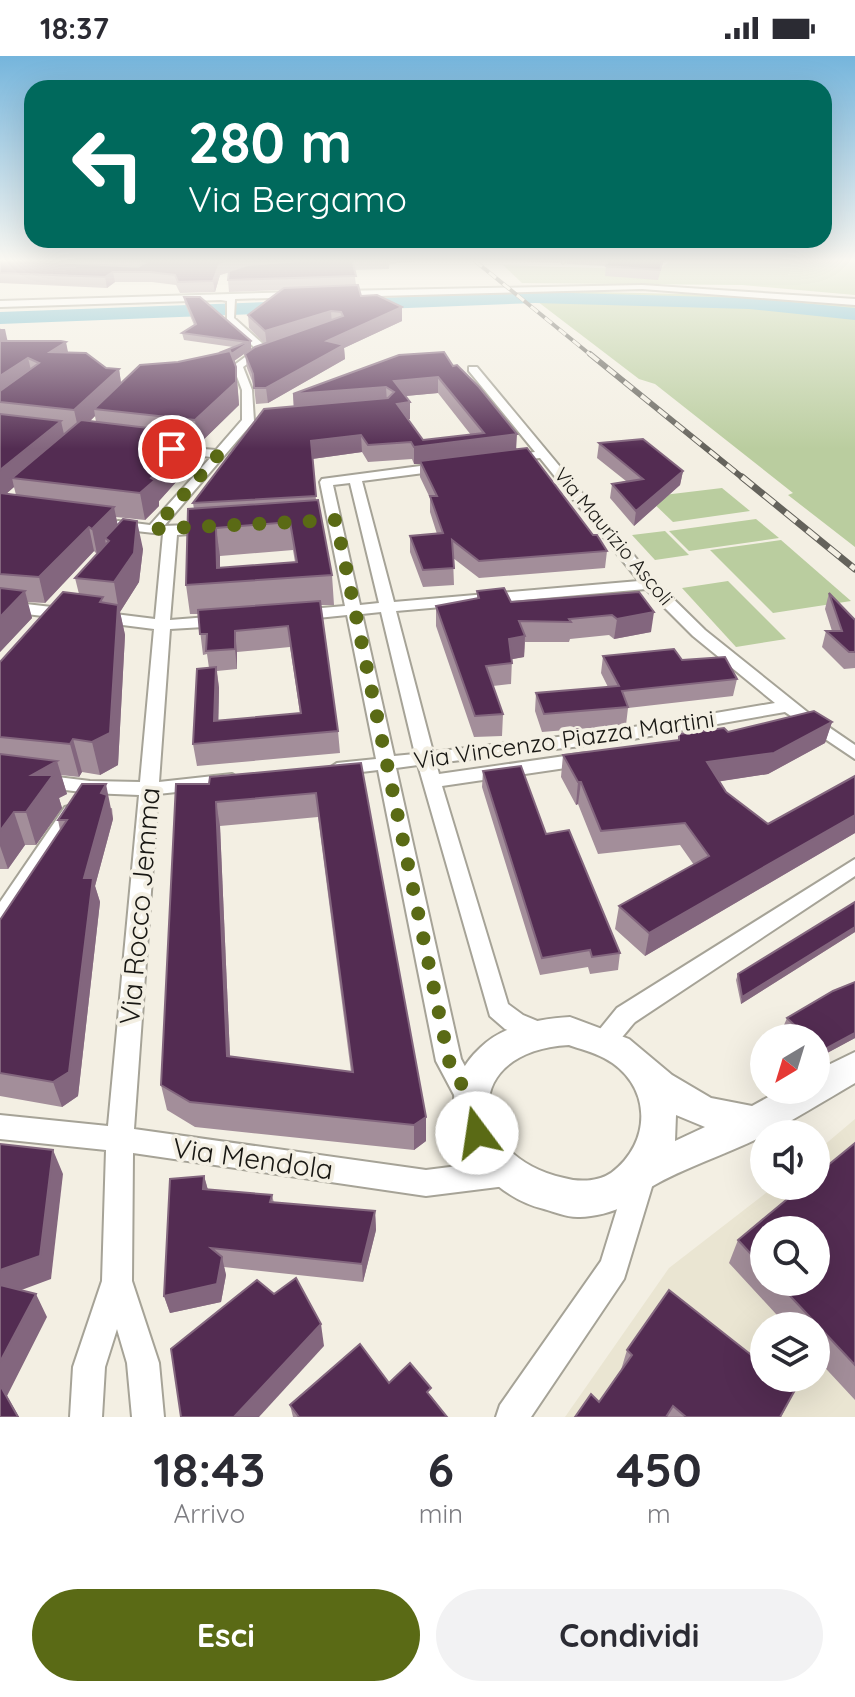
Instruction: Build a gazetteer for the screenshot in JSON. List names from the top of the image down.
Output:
{
  "streets": {
    "street": [
      "Via Maurizio Ascoli",
      "Via Vincenzo Piazza Martini",
      "Via Rocco Jemma",
      "Via Mendola"
    ]
  },
  "crossings": [
    ["Via Maurizio Ascoli", "Via Vincenzo Piazza Martini"],
    ["Via Rocco Jemma", "Via Mendola"]
  ],
  "north": "bottom left",
  "page": {
    "status": "18:37",
    "turn": ["280 m", "Via Bergamo"],
    "eta": [
      "18:43",
      "Arrivo",
      "6",
      "min",
      "450",
      "m"
    ],
    "buttons": ["Esci", "Condividi"]
  }
}
